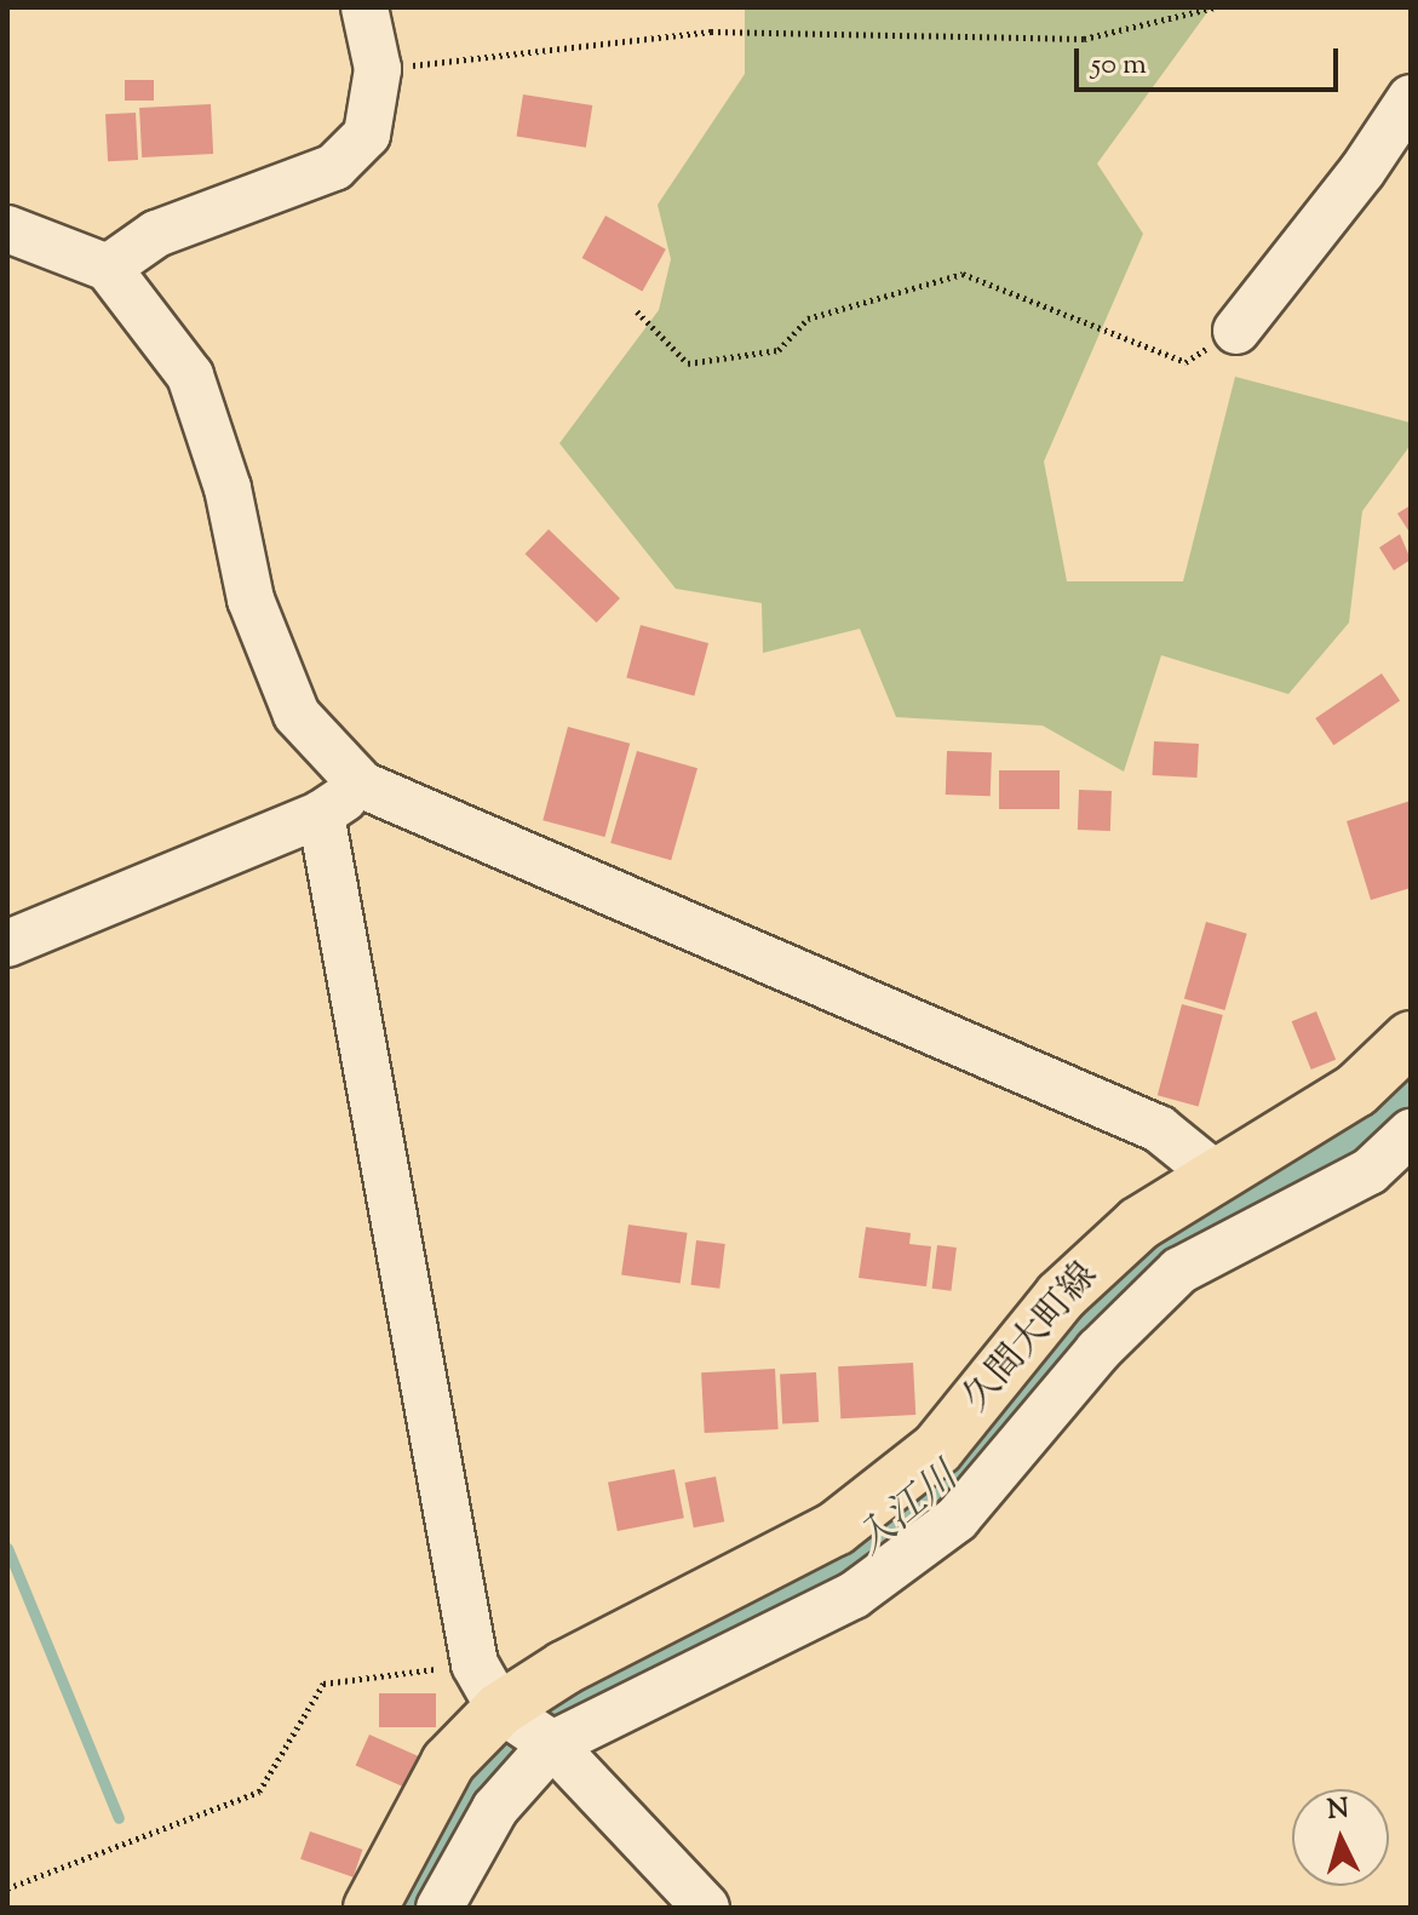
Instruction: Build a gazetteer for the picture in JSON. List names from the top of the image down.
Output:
{
  "streets": {
    "main road": ["久間大町線"]
  },
  "water": ["入江川"],
  "scale_bar": "50 m",
  "north": "top"
}
